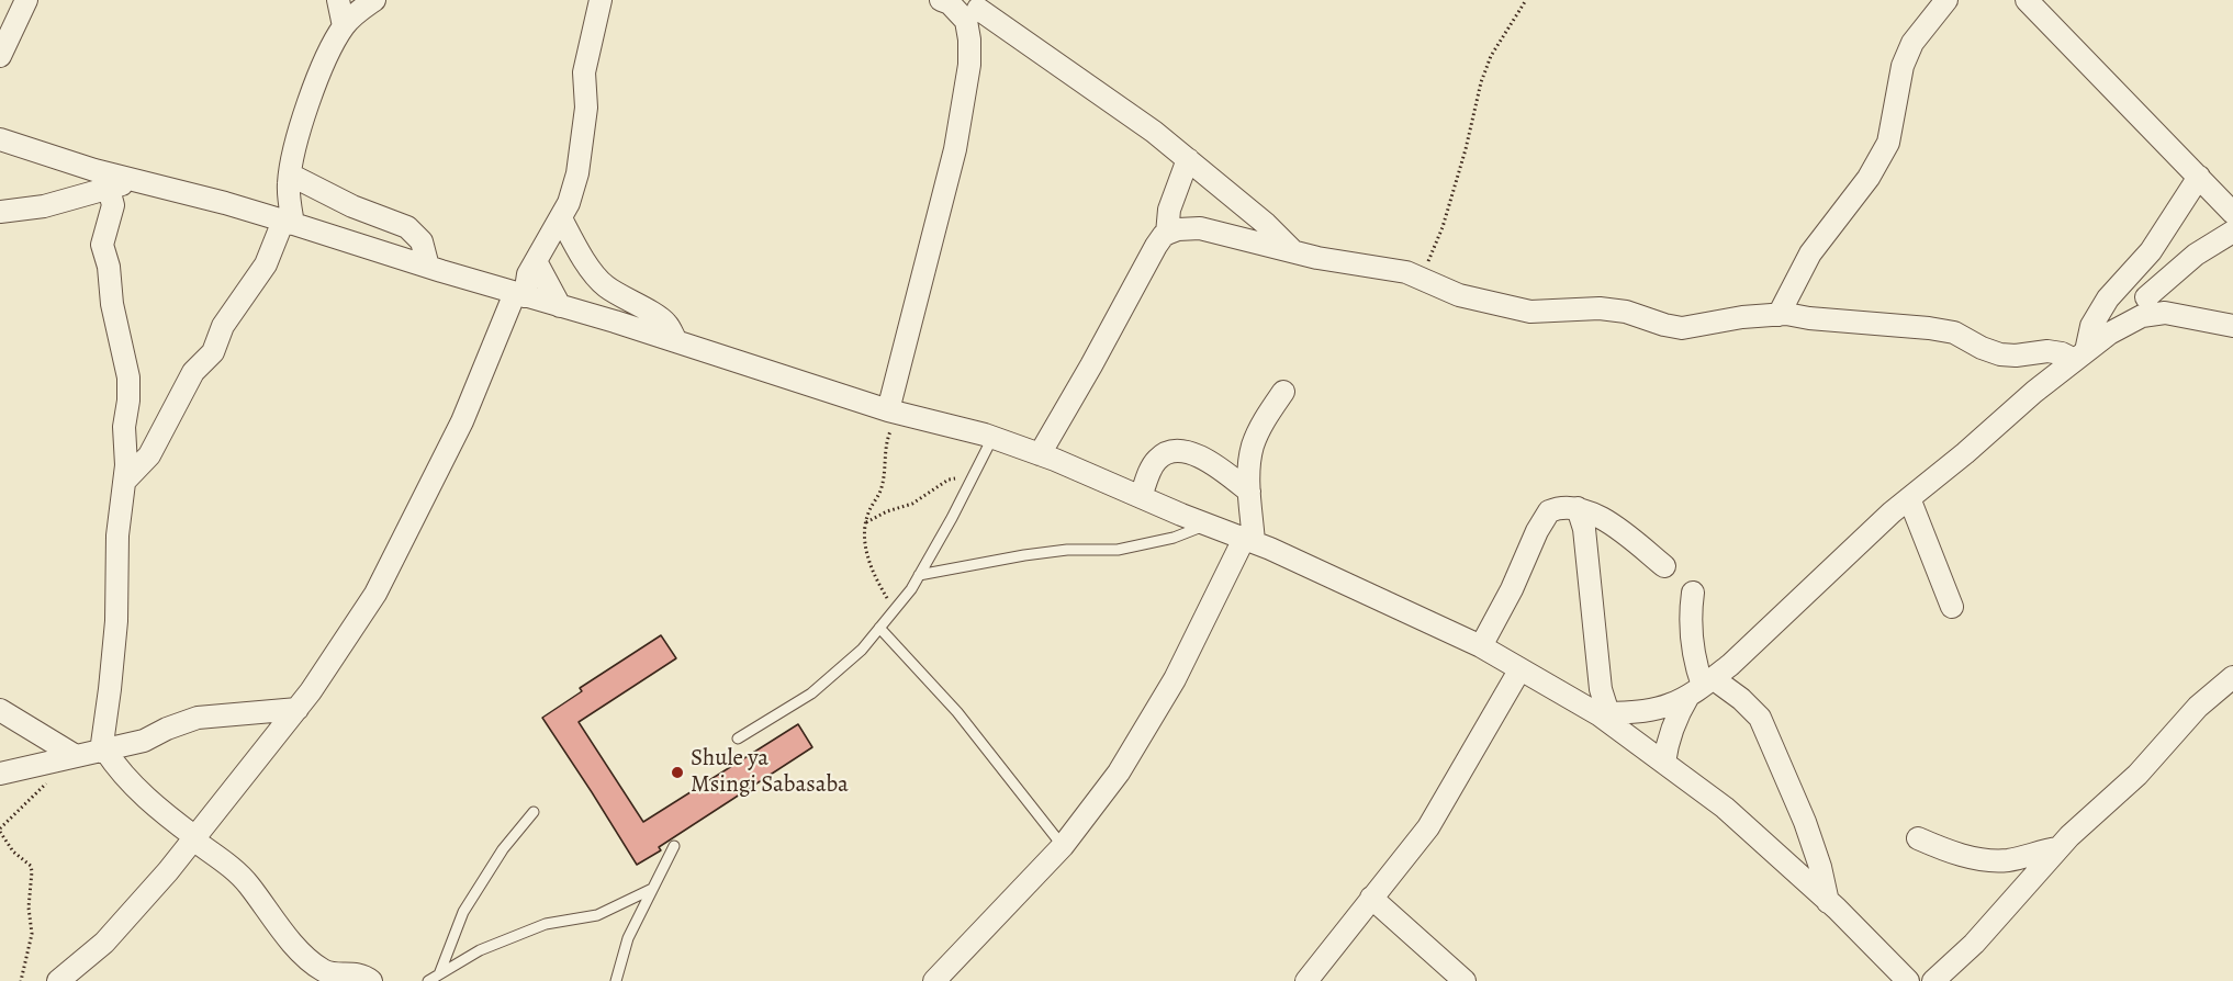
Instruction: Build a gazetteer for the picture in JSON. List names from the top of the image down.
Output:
{
  "places": ["Shule ya Msingi Sabasaba"]
}
